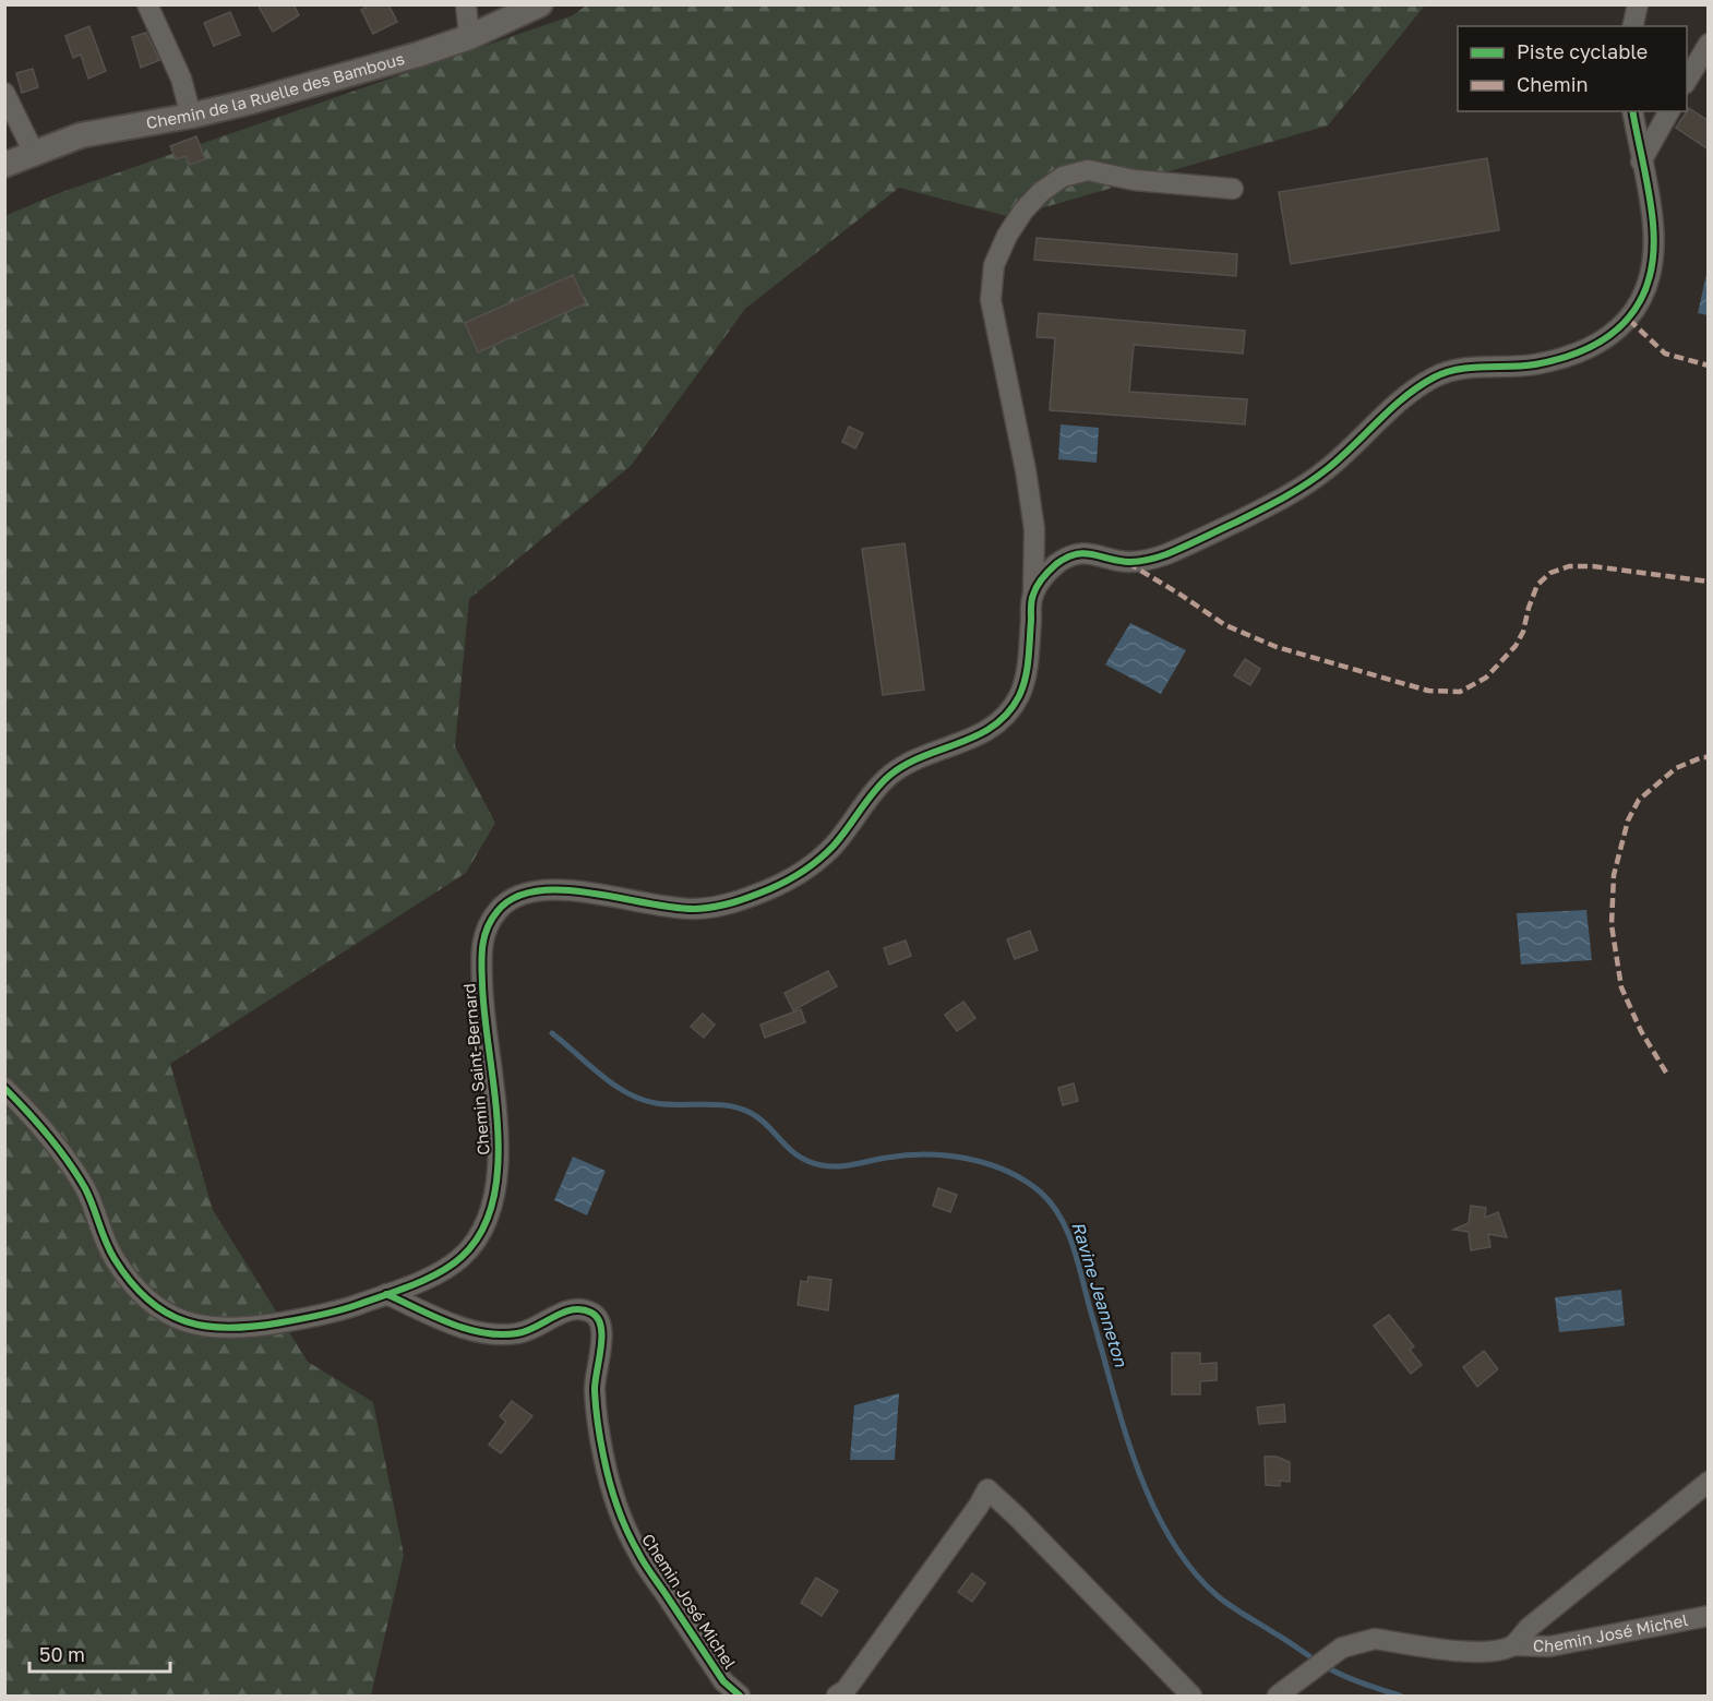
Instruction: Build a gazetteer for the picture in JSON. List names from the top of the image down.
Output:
{
  "streets": {
    "street": ["Chemin de la Ruelle des Bambous", "Chemin Saint-Bernard", "Chemin José Michel"]
  },
  "crossings": [
    ["Chemin Saint-Bernard", "Chemin José Michel"]
  ],
  "water": ["Ravine Jeanneton"],
  "legend": ["Piste cyclable", "Chemin"],
  "scale_bar": "50 m"
}
